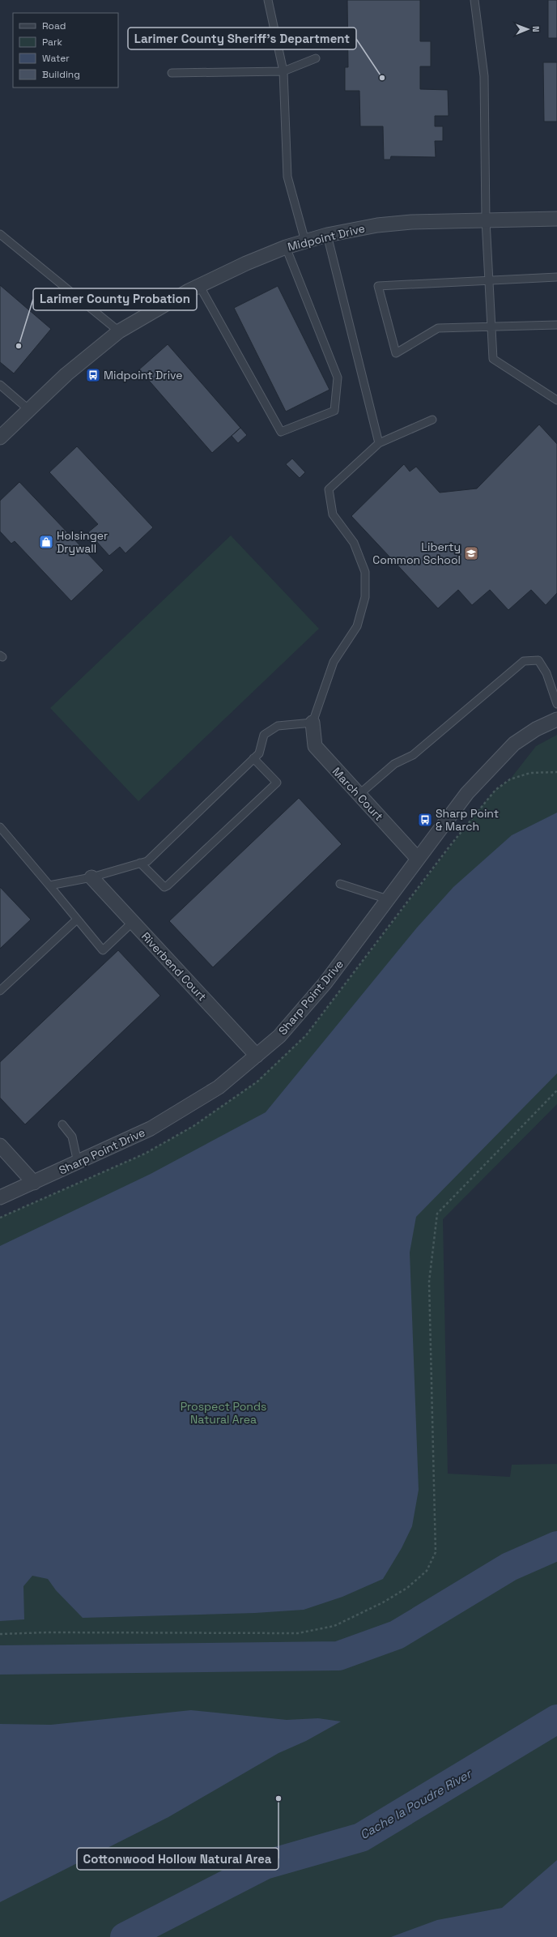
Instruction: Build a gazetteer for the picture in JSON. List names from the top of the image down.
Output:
{
  "streets": {
    "street": [
      "Midpoint Drive",
      "March Court",
      "Riverbend Court",
      "Sharp Point Drive"
    ]
  },
  "crossings": [
    ["March Court", "Sharp Point Drive"],
    ["Riverbend Court", "Sharp Point Drive"]
  ],
  "water": ["Cache la Poudre River"],
  "parks": ["Prospect Ponds Natural Area"],
  "places": {
    "other": ["Larimer County Sheriff's Department", "Larimer County Probation", "Cottonwood Hollow Natural Area"],
    "bus stop": ["Midpoint Drive", "Sharp Point & March"],
    "shop": ["Holsinger Drywall"],
    "school or university": ["Liberty Common School"]
  },
  "legend": [
    "Road",
    "Park",
    "Water",
    "Building"
  ],
  "north": "right"
}
